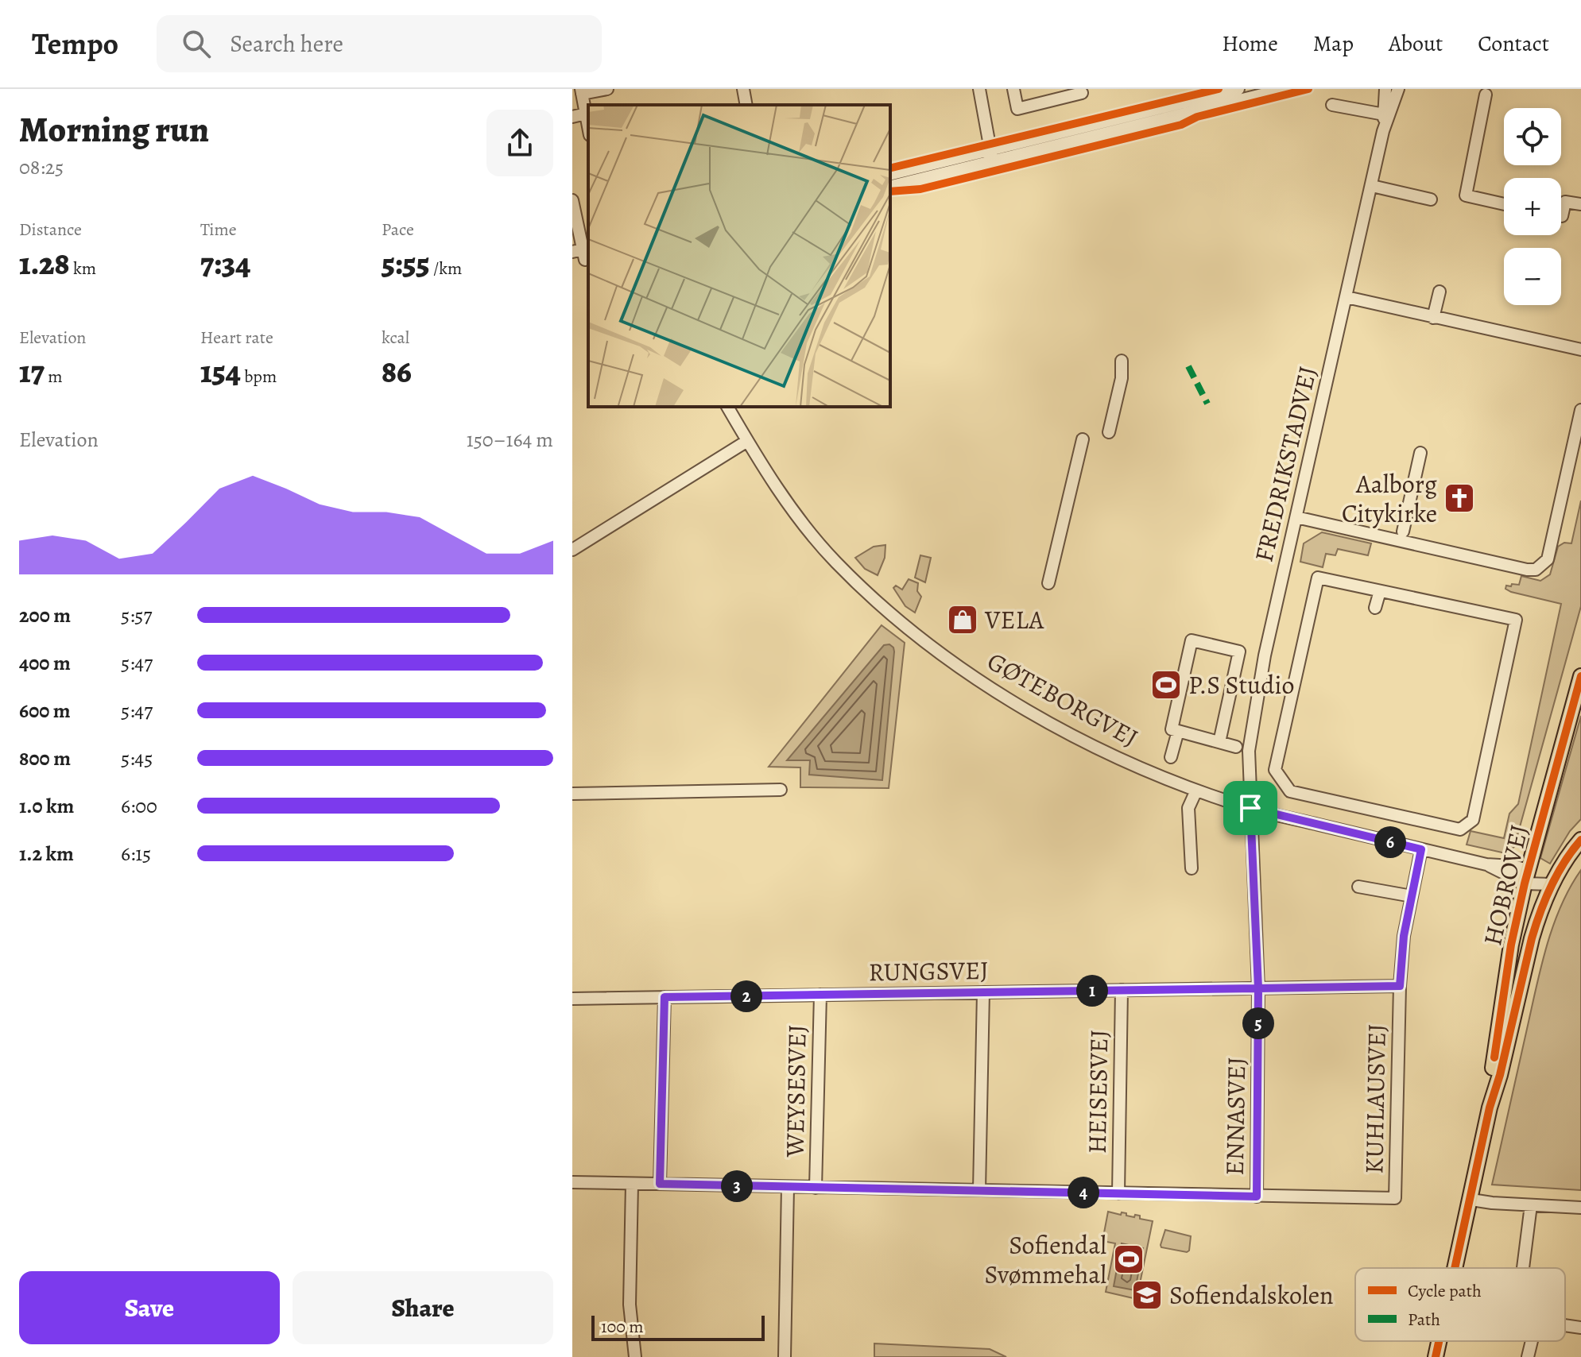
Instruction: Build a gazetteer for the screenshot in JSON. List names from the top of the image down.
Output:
{
  "streets": {
    "main road": ["HOBROVEJ"],
    "street": [
      "FREDRIKSTADVEJ",
      "GØTEBORGVEJ",
      "RUNGSVEJ",
      "WEYSESVEJ",
      "HEISESVEJ",
      "KUHLAUSVEJ",
      "ENNASVEJ"
    ]
  },
  "crossings": [
    ["FREDRIKSTADVEJ", "GØTEBORGVEJ"],
    ["FREDRIKSTADVEJ", "ENNASVEJ"],
    ["GØTEBORGVEJ", "HOBROVEJ"],
    ["GØTEBORGVEJ", "KUHLAUSVEJ"],
    ["GØTEBORGVEJ", "ENNASVEJ"],
    ["RUNGSVEJ", "WEYSESVEJ"],
    ["RUNGSVEJ", "HEISESVEJ"],
    ["RUNGSVEJ", "KUHLAUSVEJ"],
    ["RUNGSVEJ", "ENNASVEJ"],
    ["KUHLAUSVEJ", "ENNASVEJ"]
  ],
  "places": {
    "church": ["Aalborg Citykirke"],
    "shop": ["VELA"],
    "sports": ["P.S Studio", "Sofiendal Svømmehal"],
    "school or university": ["Sofiendalskolen"]
  },
  "legend": ["Cycle path", "Path"],
  "scale_bar": "100 m",
  "page": {
    "header": "Tempo",
    "search": "Search here",
    "nav": [
      "Home",
      "Map",
      "About",
      "Contact"
    ],
    "heading": ["Morning run", "08:25"],
    "map_buttons": ["+", "−"],
    "stats": [
      ["Distance", "1.28 km"],
      ["Time", "7:34"],
      ["Pace", "5:55 /km"],
      ["Elevation", "17 m"],
      ["Heart rate", "154 bpm"],
      ["kcal", "86"]
    ],
    "chart": ["Elevation", "150–164 m"],
    "list": [
      {
        "name": "200 m",
        "note": "5:57"
      },
      {
        "name": "400 m",
        "note": "5:47"
      },
      {
        "name": "600 m",
        "note": "5:47"
      },
      {
        "name": "800 m",
        "note": "5:45"
      },
      {
        "name": "1.0 km",
        "note": "6:00"
      },
      {
        "name": "1.2 km",
        "note": "6:15"
      }
    ],
    "pins": [
      "6",
      "1",
      "2",
      "5",
      "3",
      "4"
    ],
    "buttons": ["Save", "Share"],
    "scale": "100 m"
  }
}
